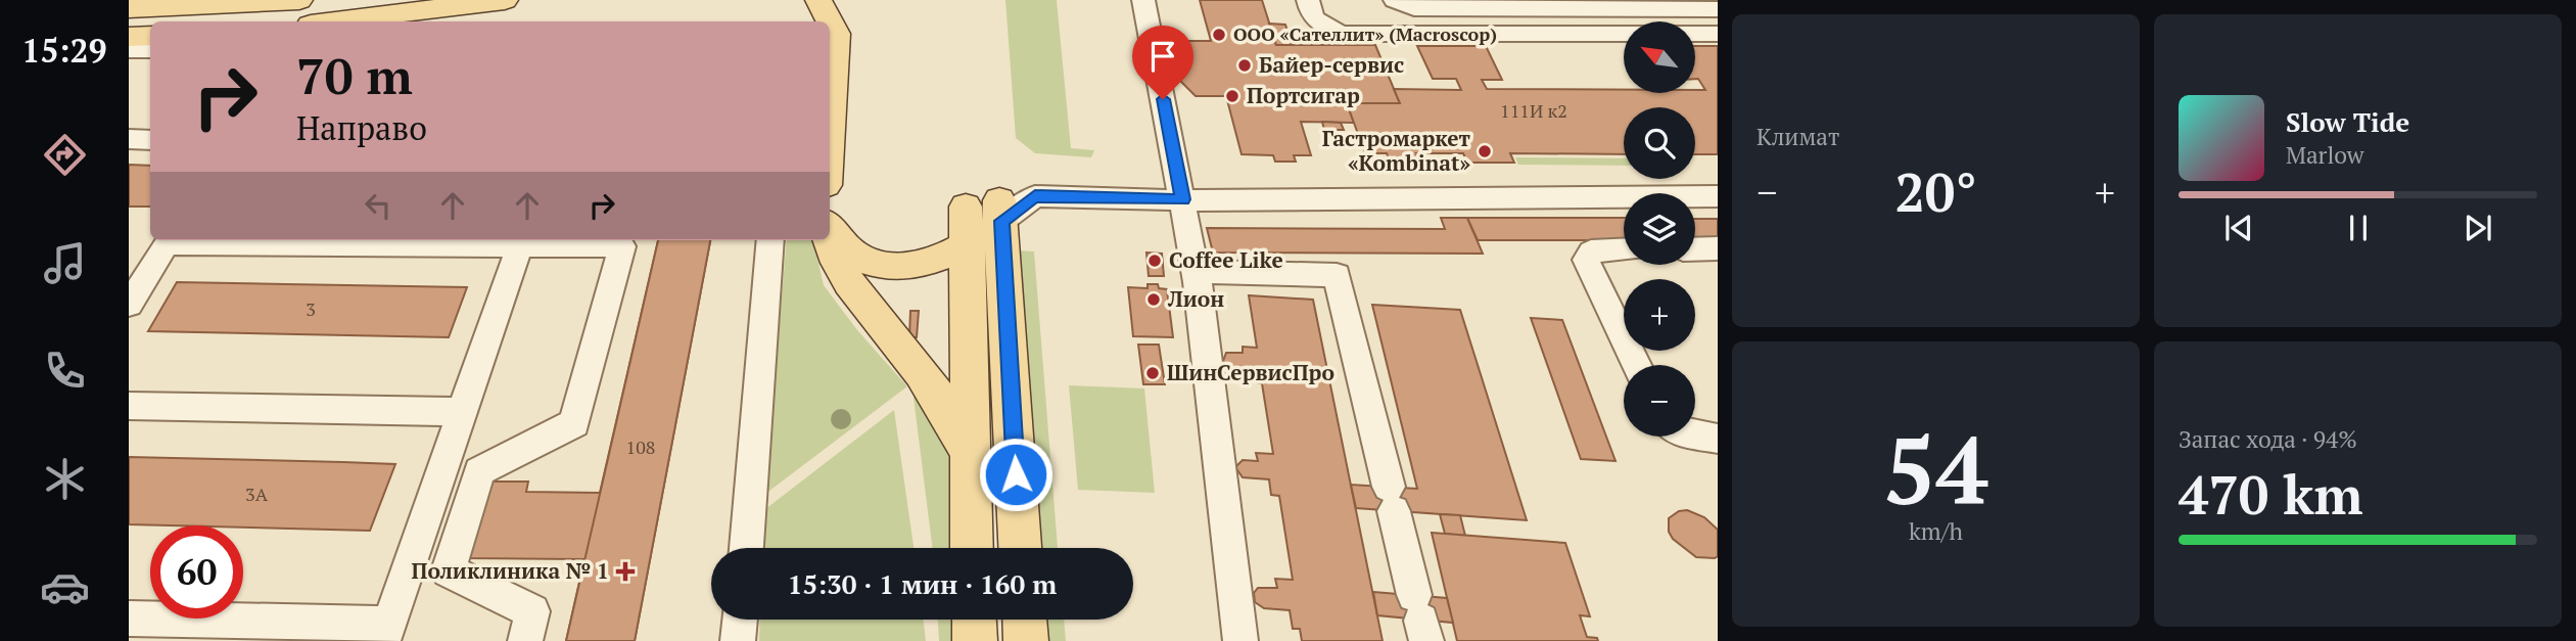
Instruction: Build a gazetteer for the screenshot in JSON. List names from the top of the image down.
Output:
{
  "places": {
    "other": [
      "ООО «Сателлит» (Macroscop)",
      "Байер-сервис",
      "Портсигар",
      "Гастромаркет «Kombinat»",
      "Coffee Like",
      "Лион",
      "ШинСервисПро"
    ],
    "health": ["Поликлиника № 1"]
  },
  "house_numbers": [
    "111И к2",
    "3",
    "108",
    "3А"
  ],
  "north": "top left",
  "page": {
    "tabs": "15:29",
    "tile": [
      "Климат",
      ["54", "km/h"],
      ["Запас хода · 94%", "470 km"]
    ],
    "map_buttons": ["+", "−"],
    "turn": ["70 m", "Направо"],
    "song": ["Slow Tide", "Marlow"],
    "heat": ["−", "20°", "+"],
    "limit": "60",
    "trip": "15:30 · 1 мин · 160 m"
  }
}
